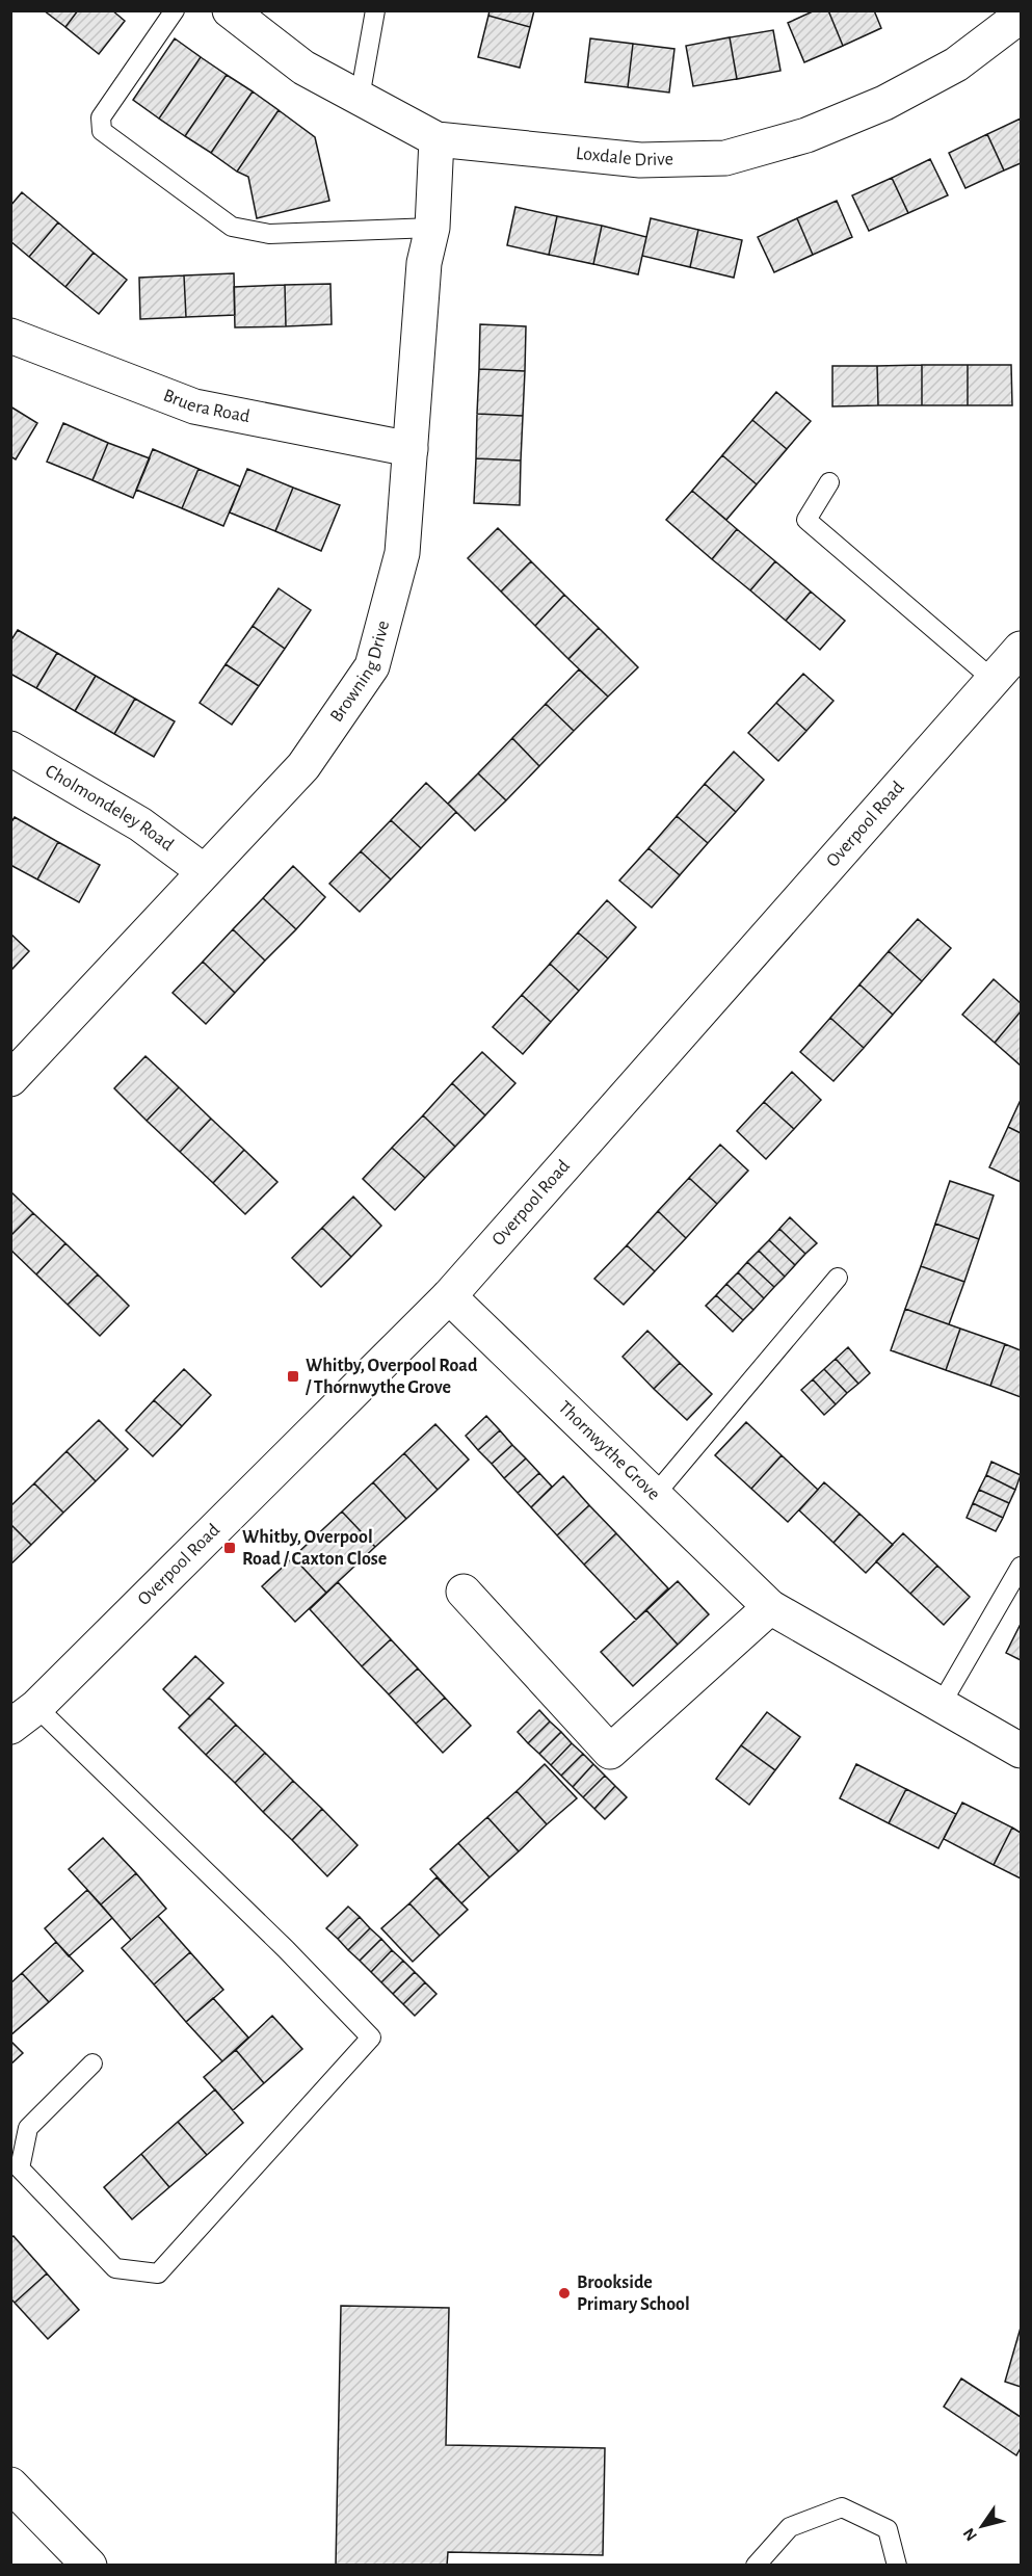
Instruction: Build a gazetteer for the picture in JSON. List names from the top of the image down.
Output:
{
  "streets": {
    "street": [
      "Loxdale Drive",
      "Bruera Road",
      "Browning Drive",
      "Cholmondeley Road",
      "Overpool Road",
      "Thornwythe Grove"
    ]
  },
  "crossings": [
    ["Loxdale Drive", "Browning Drive"],
    ["Bruera Road", "Browning Drive"],
    ["Browning Drive", "Cholmondeley Road"],
    ["Overpool Road", "Thornwythe Grove"]
  ],
  "places": {
    "transit": ["Whitby, Overpool Road / Thornwythe Grove", "Whitby, Overpool Road / Caxton Close"],
    "other": ["Brookside Primary School"]
  },
  "north": "bottom left"
}
